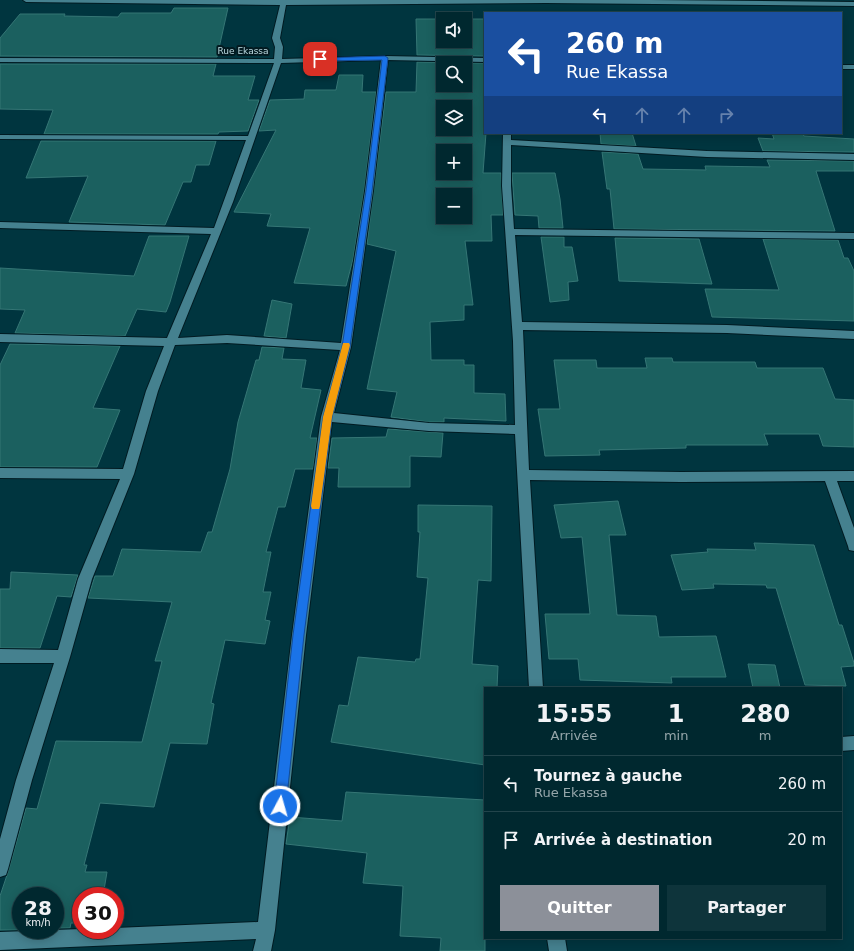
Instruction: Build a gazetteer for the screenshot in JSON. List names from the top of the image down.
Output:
{
  "streets": {
    "street": ["Rue Ekassa"]
  },
  "page": {
    "map_buttons": ["+", "−"],
    "turn": ["260 m", "Rue Ekassa"],
    "eta": [
      "15:55",
      "Arrivée",
      "1",
      "min",
      "280",
      "m"
    ],
    "list": [
      {
        "name": "Tournez à gauche",
        "note": "Rue Ekassa",
        "value": "260 m"
      },
      {
        "name": "Arrivée à destination",
        "value": "20 m"
      }
    ],
    "buttons": ["Quitter", "Partager"],
    "speed": "28 km/h",
    "limit": "30"
  }
}
